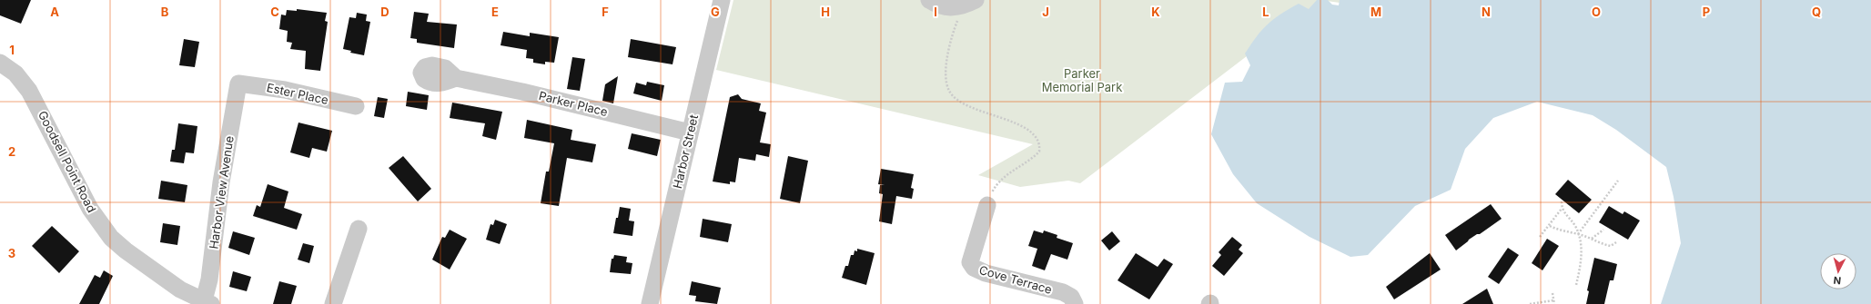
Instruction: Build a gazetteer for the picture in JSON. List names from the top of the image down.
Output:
{
  "streets": {
    "street": [
      "Ester Place",
      "Parker Place",
      "Harbor Street",
      "Goodsell Point Road",
      "Harbor View Avenue",
      "Cove Terrace"
    ]
  },
  "crossings": [
    ["Ester Place", "Harbor View Avenue"],
    ["Parker Place", "Harbor Street"],
    ["Goodsell Point Road", "Harbor View Avenue"]
  ],
  "parks": ["Parker Memorial Park"],
  "north": "bottom",
  "grid": {
    "columns": [
      "A",
      "B",
      "C",
      "D",
      "E",
      "F",
      "G",
      "H",
      "I",
      "J",
      "K",
      "L",
      "M",
      "N",
      "O",
      "P",
      "Q"
    ],
    "rows": ["1", "2", "3"]
  }
}
